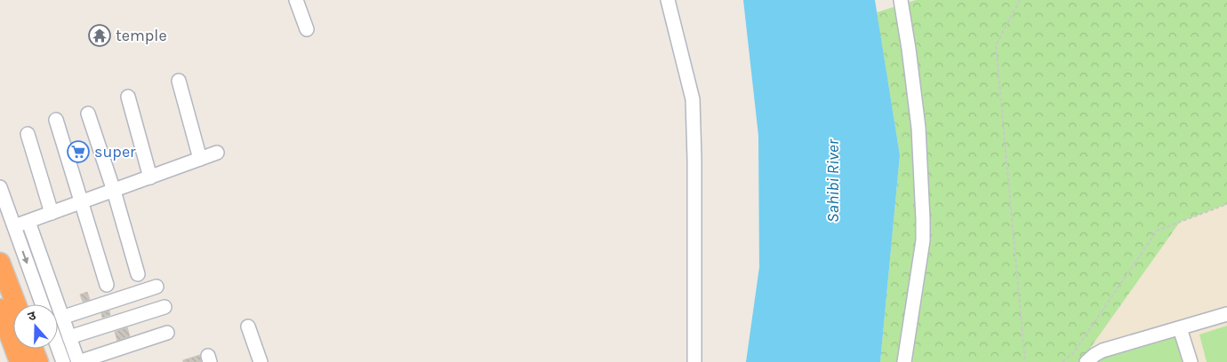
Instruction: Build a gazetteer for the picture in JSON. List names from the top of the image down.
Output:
{
  "water": ["Sahibi River"],
  "places": {
    "temple": ["temple"],
    "supermarket": ["super"]
  },
  "north": "top"
}
